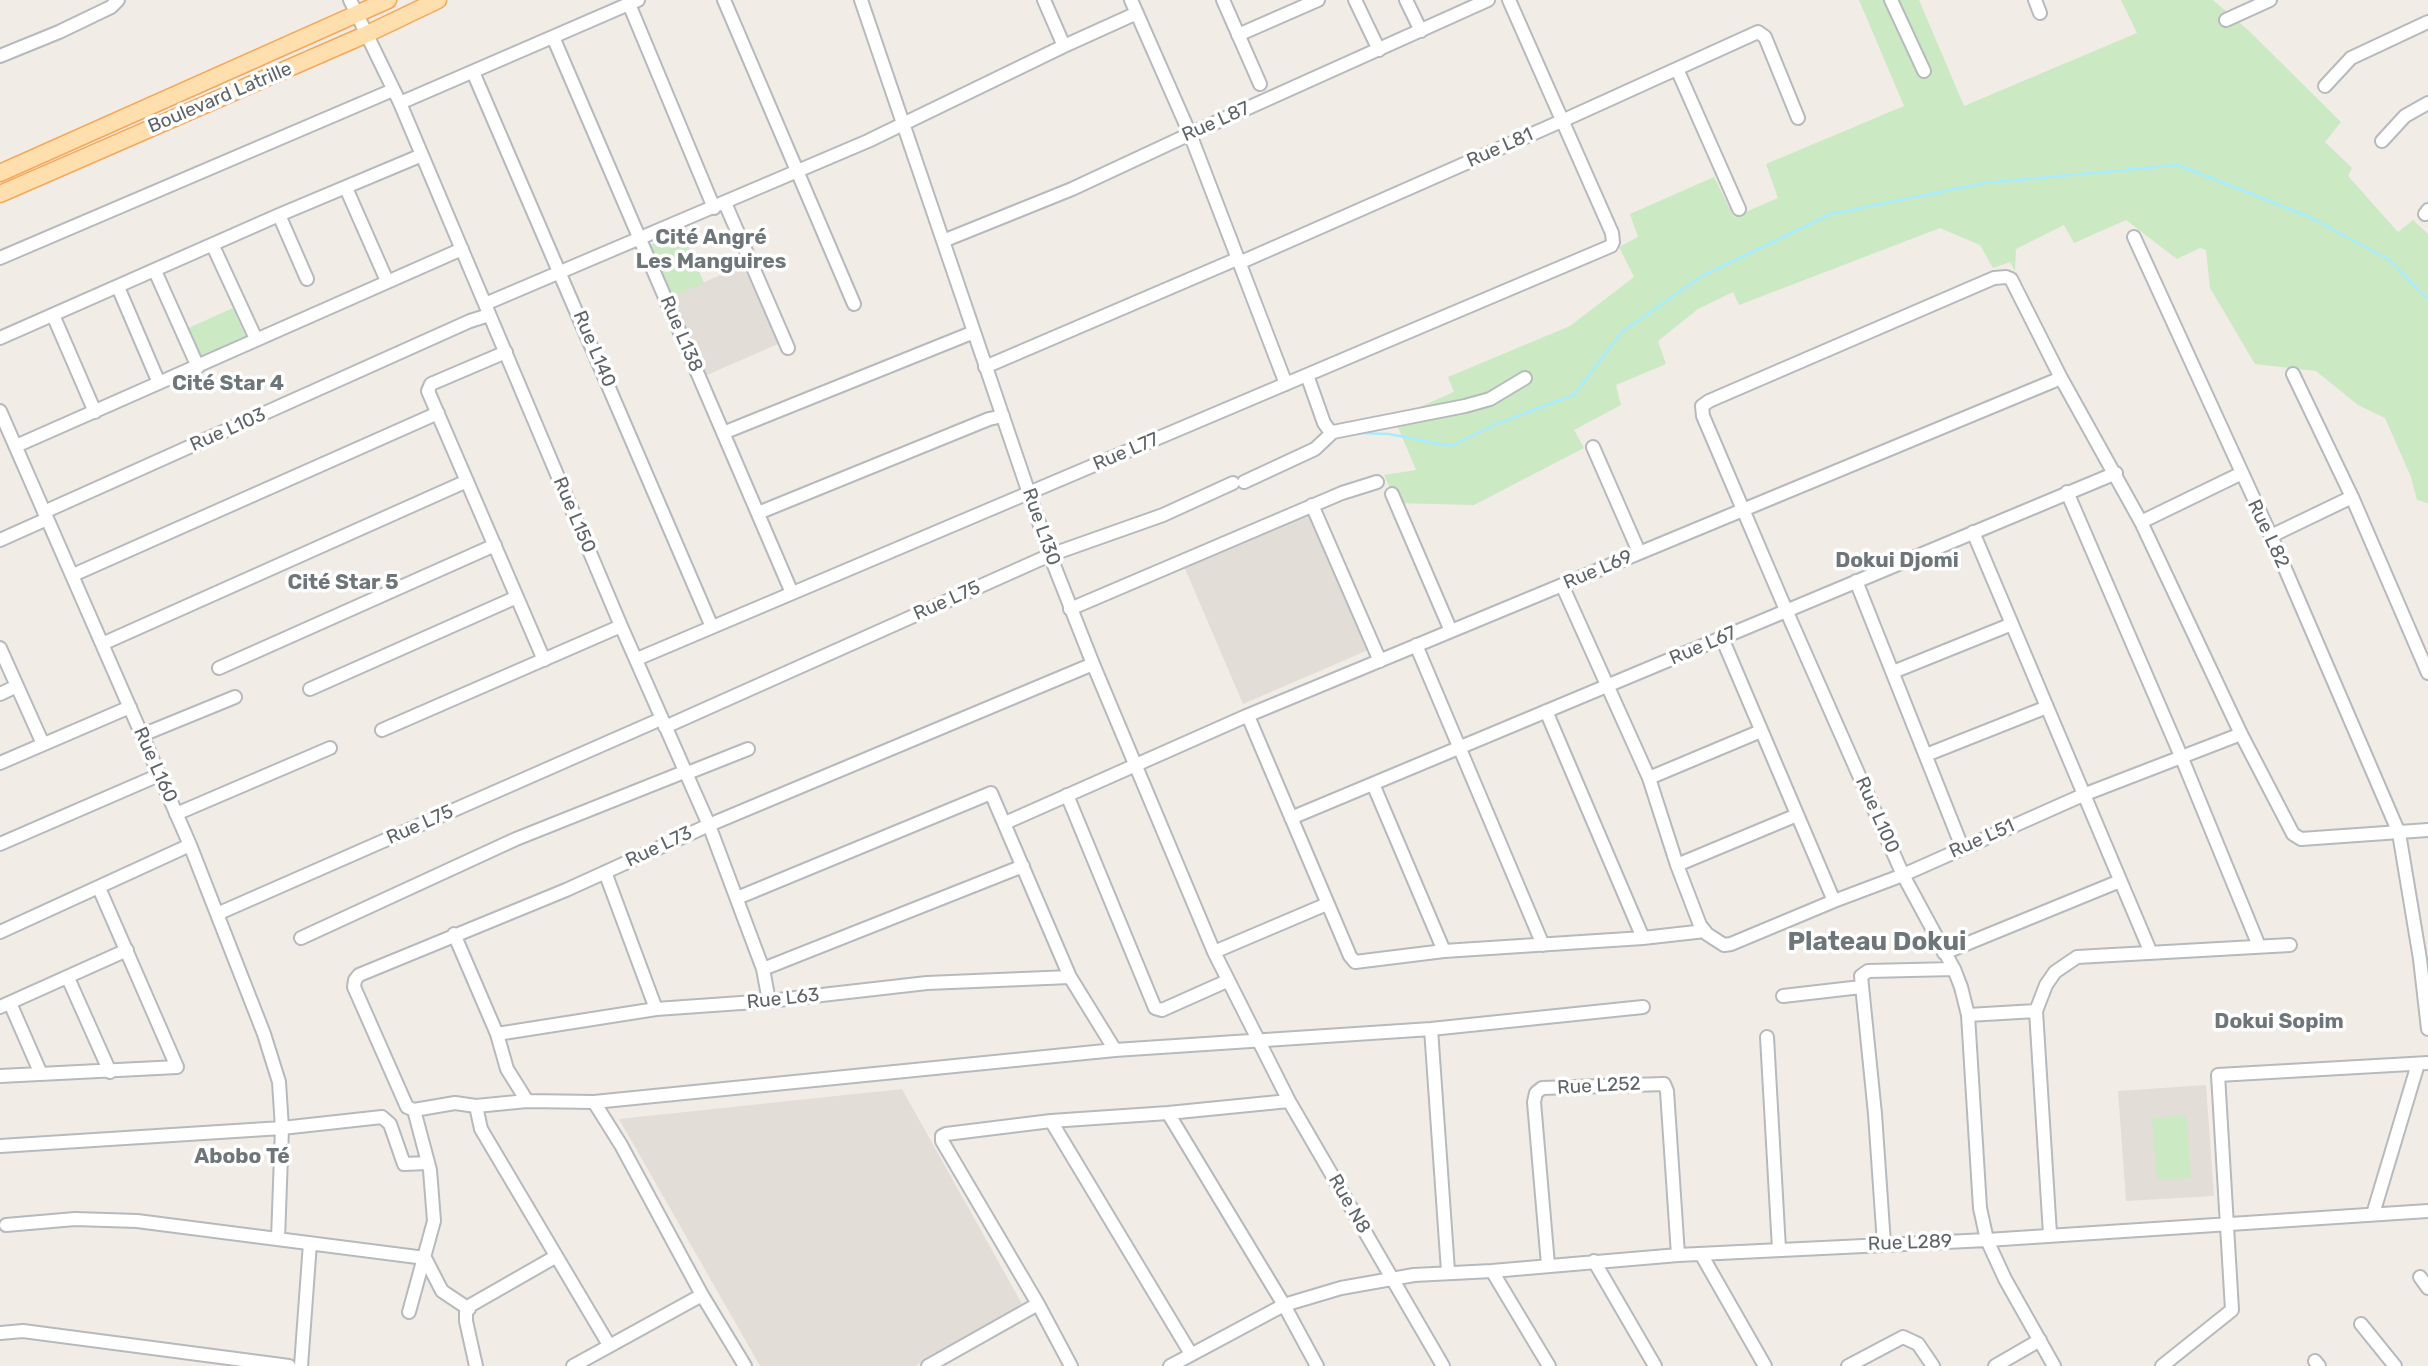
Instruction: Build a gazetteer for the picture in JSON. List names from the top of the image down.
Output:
{
  "streets": {
    "main road": ["Boulevard Latrille"],
    "street": [
      "Rue L87",
      "Rue L81",
      "Rue L138",
      "Rue L140",
      "Rue L103",
      "Rue L77",
      "Rue L150",
      "Rue L130",
      "Rue L82",
      "Rue L69",
      "Rue L75",
      "Rue L67",
      "Rue L160",
      "Rue L100",
      "Rue L51",
      "Rue L73",
      "Rue L63",
      "Rue L252",
      "Rue N8",
      "Rue L289"
    ]
  },
  "crossings": [
    ["Boulevard Latrille", "Rue L150"],
    ["Rue L87", "Rue L130"],
    ["Rue L81", "Rue L77"],
    ["Rue L81", "Rue L130"],
    ["Rue L138", "Rue L103"],
    ["Rue L138", "Rue L77"],
    ["Rue L140", "Rue L103"],
    ["Rue L140", "Rue L77"],
    ["Rue L103", "Rue L150"],
    ["Rue L103", "Rue L130"],
    ["Rue L103", "Rue L160"],
    ["Rue L77", "Rue L150"],
    ["Rue L77", "Rue L130"],
    ["Rue L150", "Rue L75"],
    ["Rue L150", "Rue L73"],
    ["Rue L150", "Rue L63"],
    ["Rue L130", "Rue L69"],
    ["Rue L130", "Rue L75"],
    ["Rue L130", "Rue L73"],
    ["Rue L130", "Rue N8"],
    ["Rue L69", "Rue L100"],
    ["Rue L75", "Rue L160"],
    ["Rue L67", "Rue L100"],
    ["Rue L100", "Rue L51"],
    ["Rue L100", "Rue L289"],
    ["Rue L252", "Rue L289"],
    ["Rue N8", "Rue L289"]
  ],
  "districts": [
    "Cité Angré Les Manguires",
    "Cité Star 4",
    "Dokui Djomi",
    "Cité Star 5",
    "Plateau Dokui",
    "Dokui Sopim",
    "Abobo Té"
  ]
}
